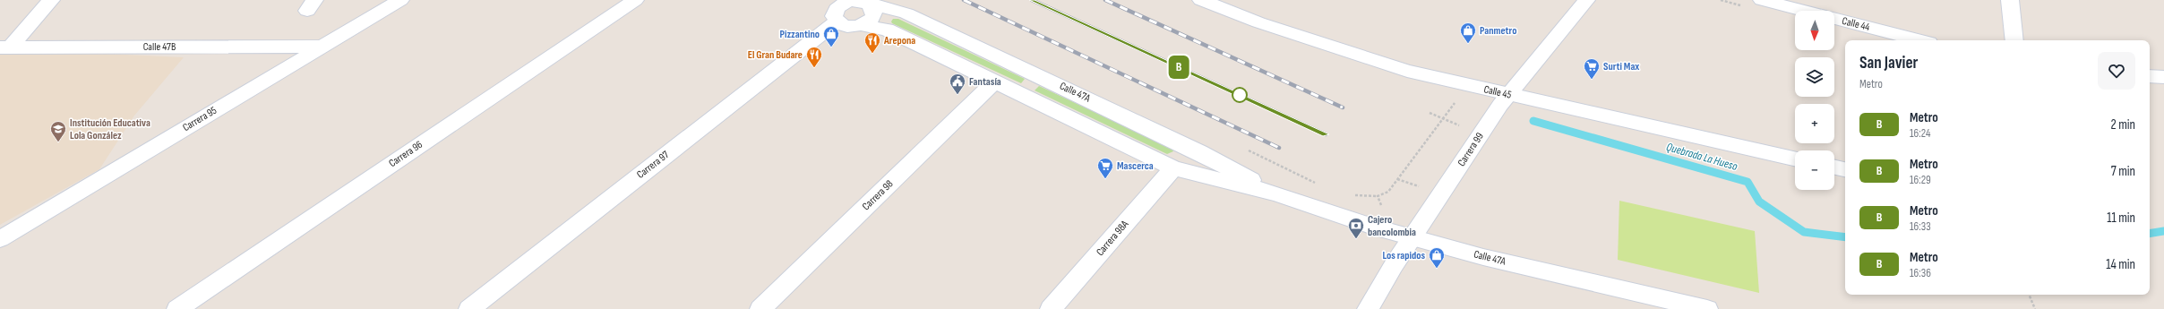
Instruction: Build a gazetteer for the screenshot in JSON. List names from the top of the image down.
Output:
{
  "streets": {
    "street": [
      "Calle 44",
      "Calle 47B",
      "Calle 47A",
      "Calle 45",
      "Carrera 95",
      "Carrera 99",
      "Carrera 96",
      "Carrera 97",
      "Carrera 98",
      "Carrera 98A"
    ]
  },
  "crossings": [
    ["Calle 47B", "Carrera 95"],
    ["Calle 47A", "Carrera 99"],
    ["Calle 47A", "Carrera 97"],
    ["Calle 47A", "Carrera 98"],
    ["Calle 47A", "Carrera 98A"],
    ["Calle 45", "Carrera 99"]
  ],
  "water": ["Quebrada La Hueso"],
  "places": {
    "shop": ["Panmetro", "Pizzantino", "Los rapidos"],
    "restaurant": ["Arepona", "El Gran Budare"],
    "supermarket": ["Surti Max", "Mascerca"],
    "public building": ["Fantasía"],
    "school or university": ["Institución Educativa Lola González"],
    "bank": ["Cajero bancolombia"]
  },
  "lines": ["metro line B"],
  "north": "bottom",
  "page": {
    "on_map": "B",
    "map_buttons": ["+", "−"],
    "heading": ["San Javier", "Metro"],
    "list": [
      {
        "mark": "B",
        "name": "Metro",
        "note": "16:24",
        "value": "2 min"
      },
      {
        "mark": "B",
        "name": "Metro",
        "note": "16:29",
        "value": "7 min"
      },
      {
        "mark": "B",
        "name": "Metro",
        "note": "16:33",
        "value": "11 min"
      },
      {
        "mark": "B",
        "name": "Metro",
        "note": "16:36",
        "value": "14 min"
      }
    ]
  }
}
